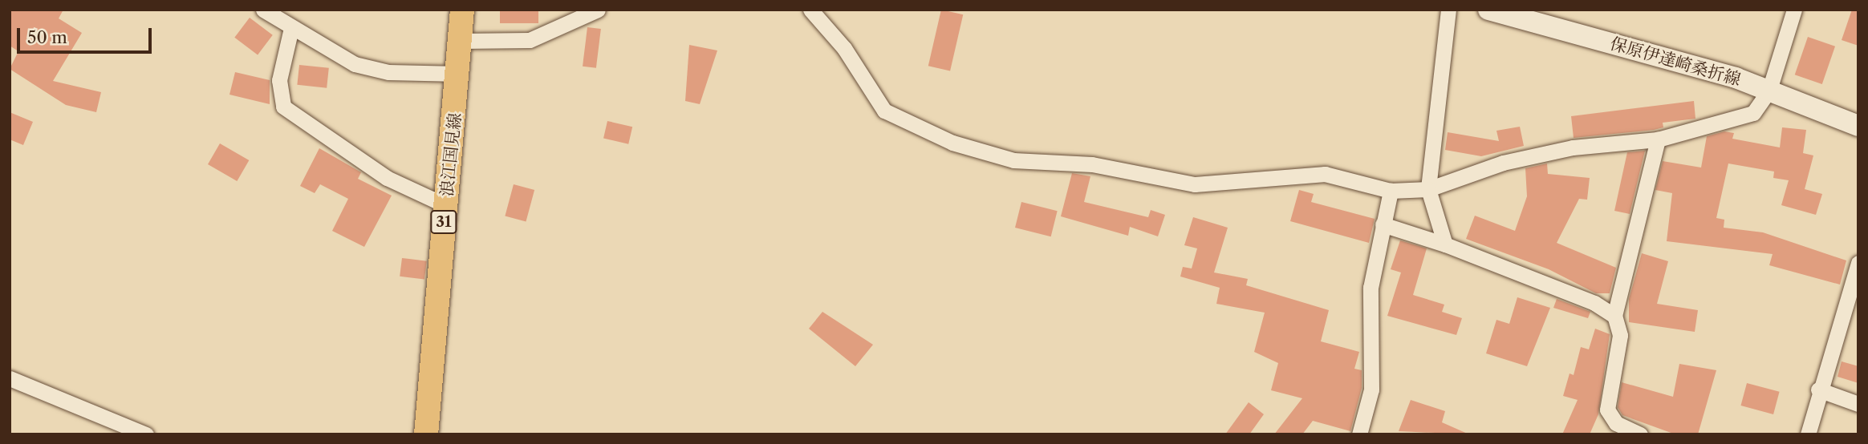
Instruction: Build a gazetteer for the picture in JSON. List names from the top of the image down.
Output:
{
  "streets": {
    "main road": ["保原伊達崎桑折線", "浪江国見線", "31"]
  },
  "scale_bar": "50 m"
}
